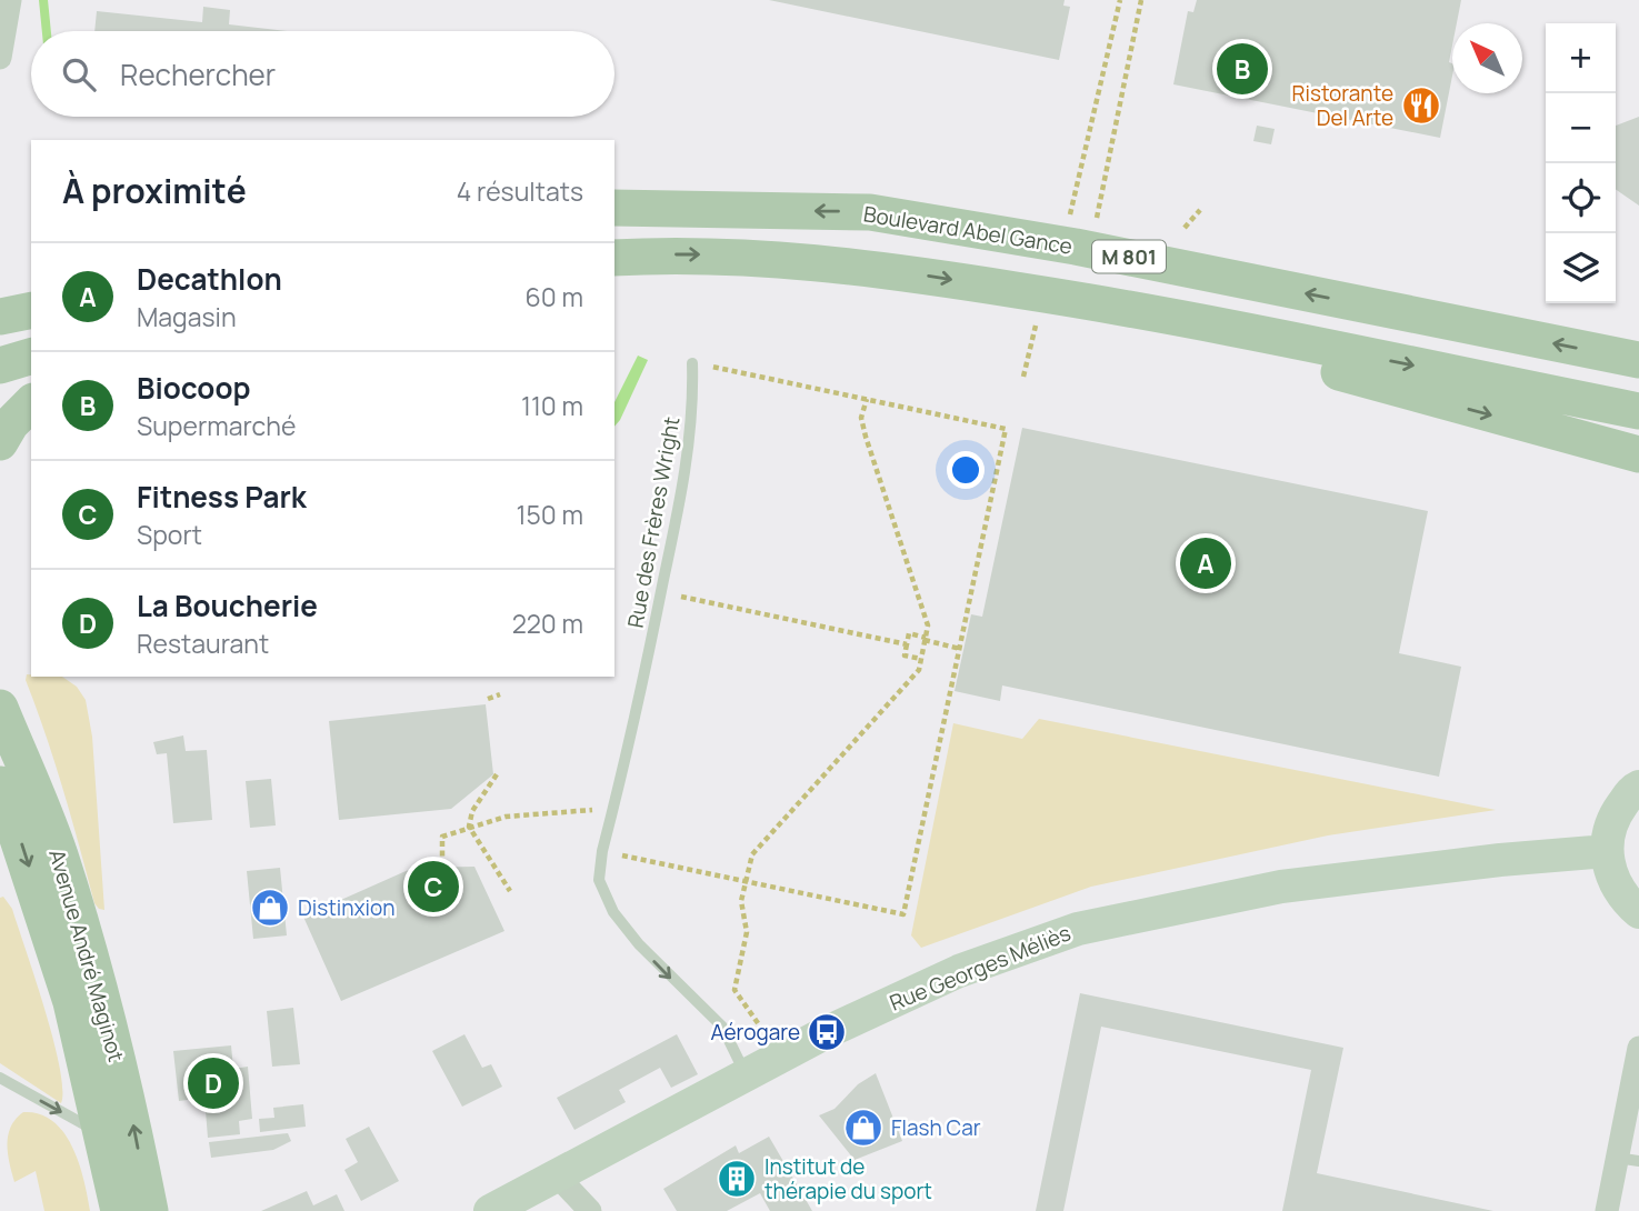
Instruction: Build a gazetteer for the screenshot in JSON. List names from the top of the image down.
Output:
{
  "streets": {
    "main road": ["Boulevard Abel Gance", "M 801", "Avenue André Maginot"],
    "street": ["Rue Georges Méliès"],
    "lane": ["Rue des Frères Wright"]
  },
  "crossings": [
    ["Rue des Frères Wright", "Rue Georges Méliès"]
  ],
  "places": {
    "restaurant": ["Ristorante Del Arte"],
    "shop": ["Distinxion", "Flash Car"],
    "bus stop": ["Aérogare"],
    "building": ["Institut de thérapie du sport"]
  },
  "north": "top left",
  "page": {
    "map_buttons": ["+", "−"],
    "search": "Rechercher",
    "pins": [
      "B",
      "A",
      "C",
      "D"
    ],
    "heading": ["À proximité", "4 résultats"],
    "list": [
      {
        "mark": "A",
        "name": "Decathlon",
        "note": "Magasin",
        "value": "60 m"
      },
      {
        "mark": "B",
        "name": "Biocoop",
        "note": "Supermarché",
        "value": "110 m"
      },
      {
        "mark": "C",
        "name": "Fitness Park",
        "note": "Sport",
        "value": "150 m"
      },
      {
        "mark": "D",
        "name": "La Boucherie",
        "note": "Restaurant",
        "value": "220 m"
      }
    ]
  }
}
